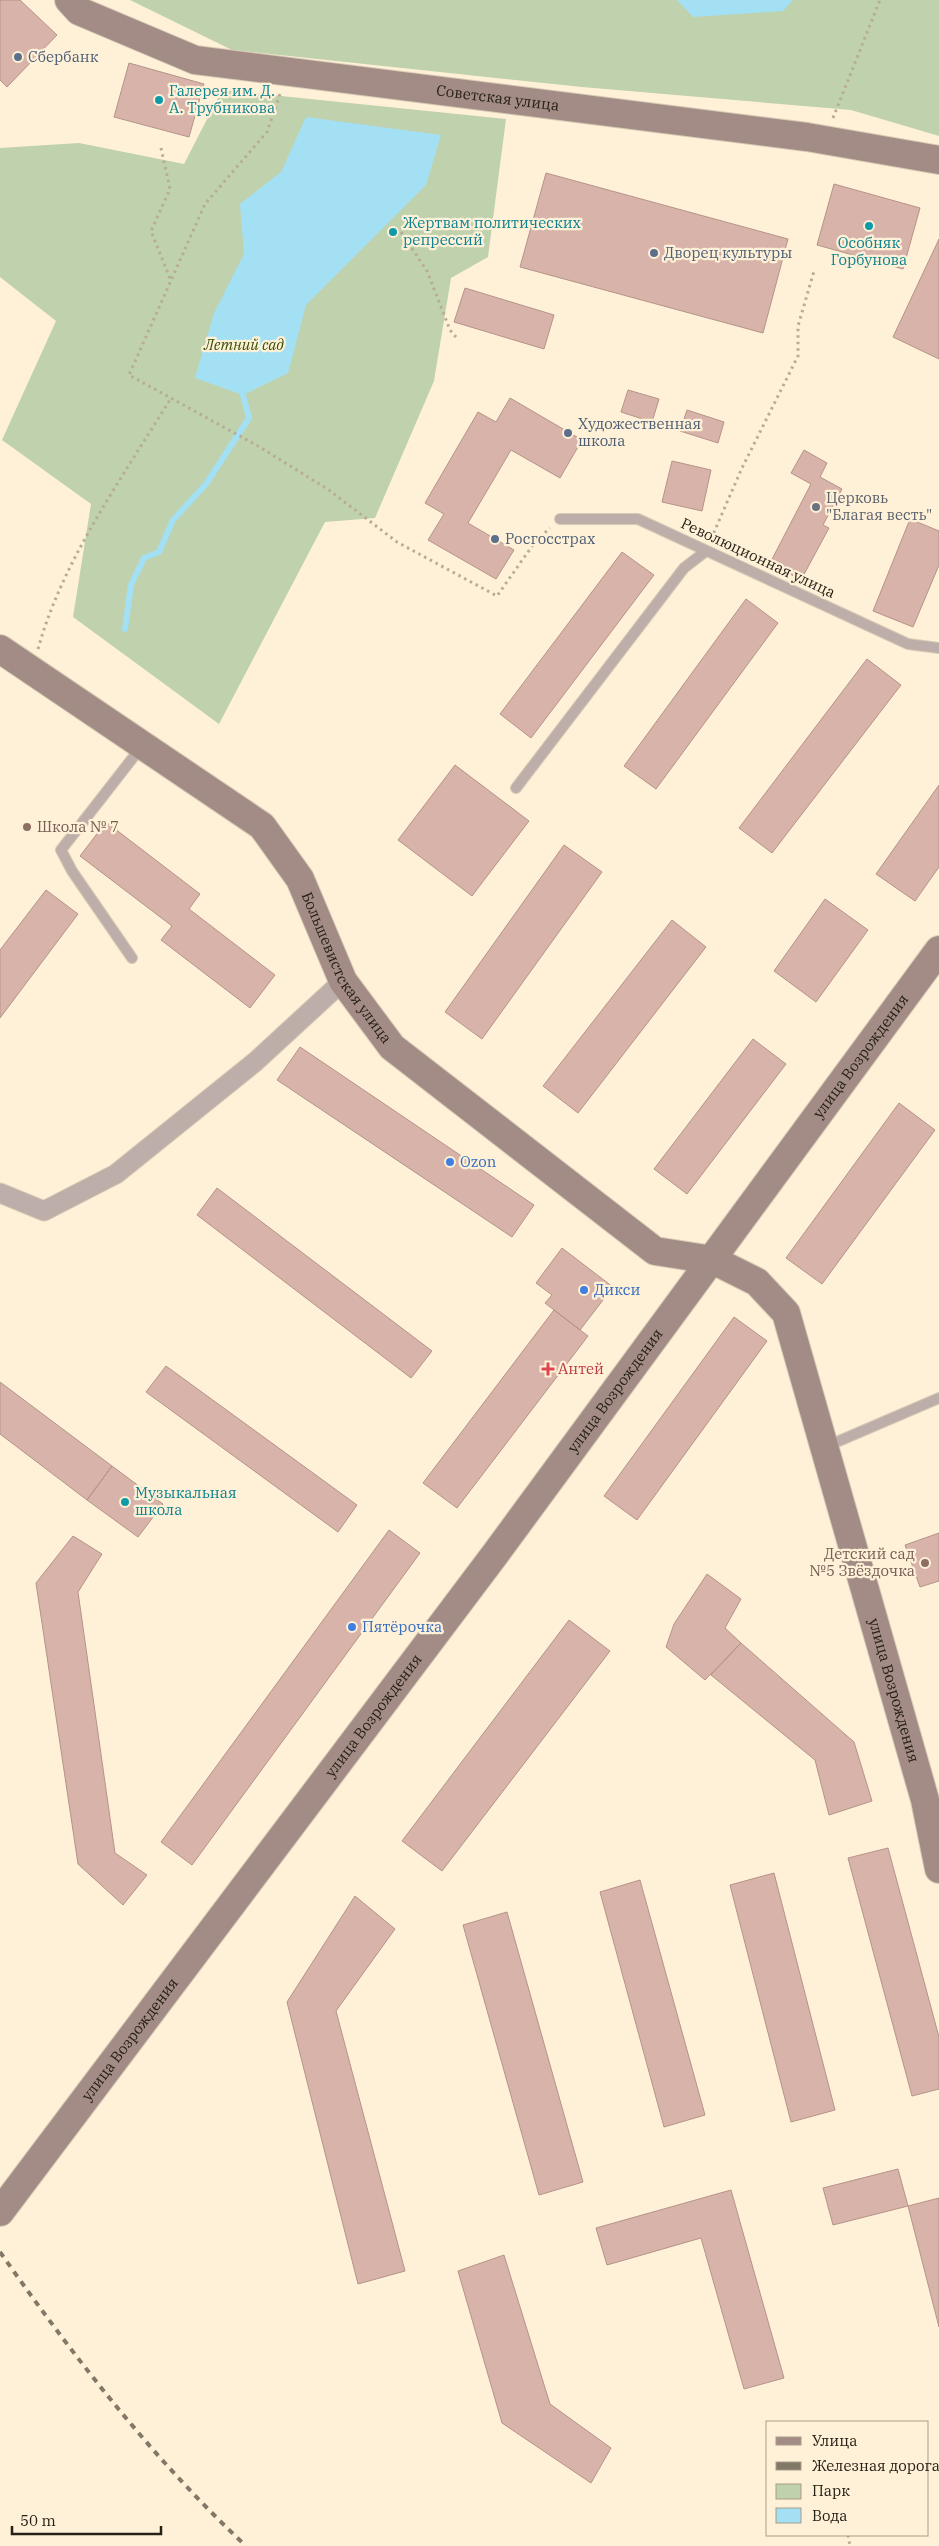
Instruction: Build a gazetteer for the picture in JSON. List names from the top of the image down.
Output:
{
  "streets": {
    "main road": ["Советская улица", "Большевистская улица", "улица Возрождения"],
    "lane": ["Революционная улица"]
  },
  "crossings": [
    ["Большевистская улица", "улица Возрождения"]
  ],
  "parks": ["Летний сад"],
  "places": {
    "other": [
      "Сбербанк",
      "Галерея им. Д. А. Трубникова",
      "Особняк Горбунова",
      "Жертвам политических репрессий",
      "Дворец культуры",
      "Художественная школа",
      "Церковь \"Благая весть\"",
      "Росгосстрах",
      "Школа № 7",
      "Ozon",
      "Дикси",
      "Музыкальная школа",
      "Детский сад №5 Звёздочка",
      "Пятёрочка"
    ],
    "health": ["Антей"]
  },
  "legend": [
    "Улица",
    "Железная дорога",
    "Парк",
    "Вода"
  ],
  "scale_bar": "50 m"
}
